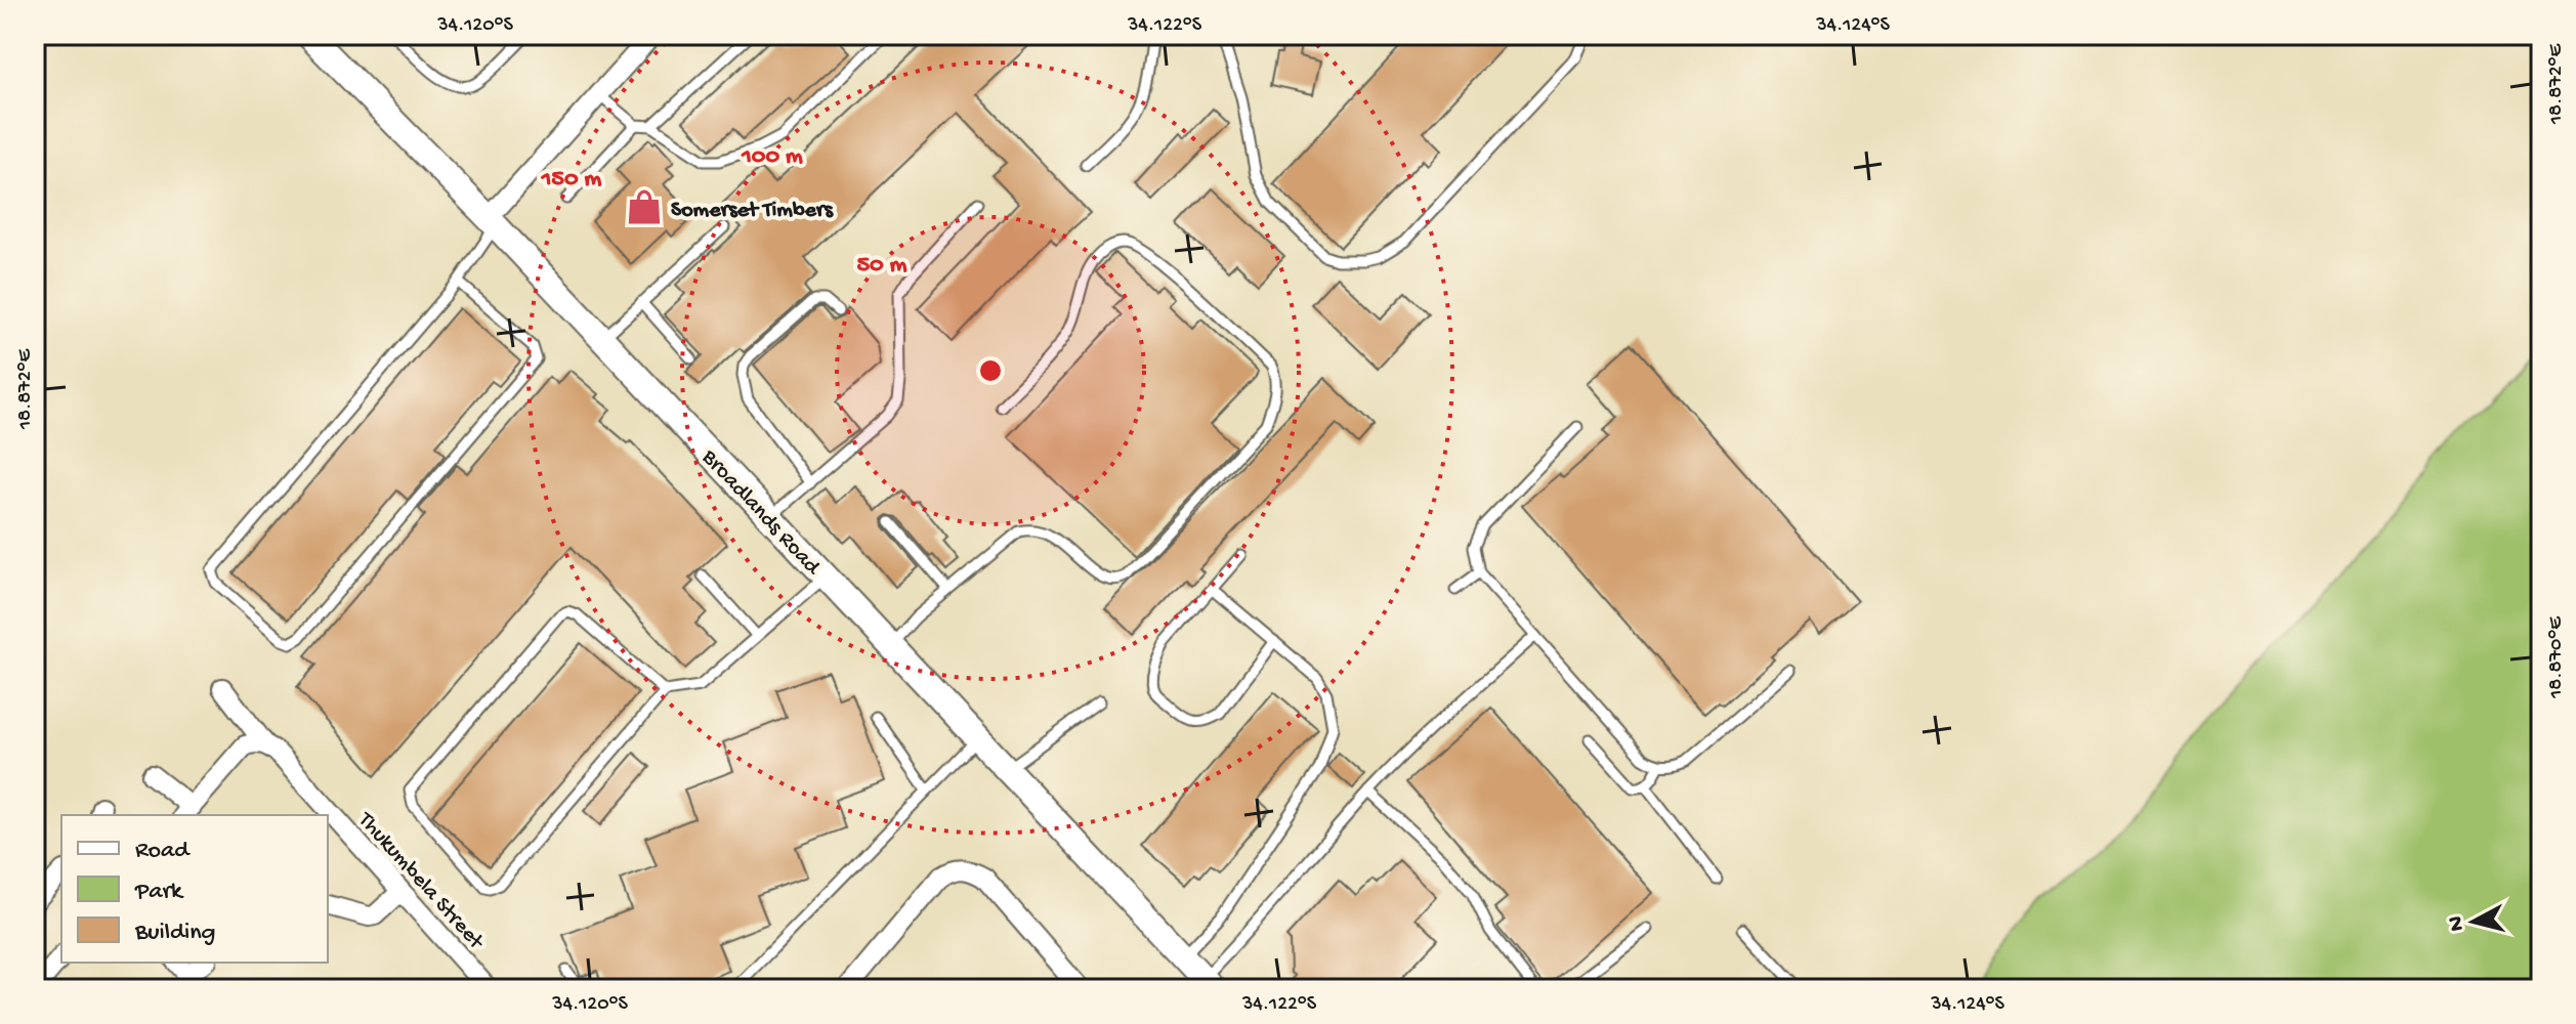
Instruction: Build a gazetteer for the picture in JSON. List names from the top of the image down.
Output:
{
  "streets": {
    "main road": ["Broadlands Road"],
    "street": ["Thukumbela Street"]
  },
  "places": {
    "shop": ["Somerset Timbers"]
  },
  "legend": ["Road", "Park", "Building"],
  "north": "left",
  "coordinates": [
    "34.120°S",
    "34.122°S",
    "34.124°S",
    "18.872°E",
    "18.870°E"
  ],
  "rings": ["100 m", "150 m", "50 m"]
}
